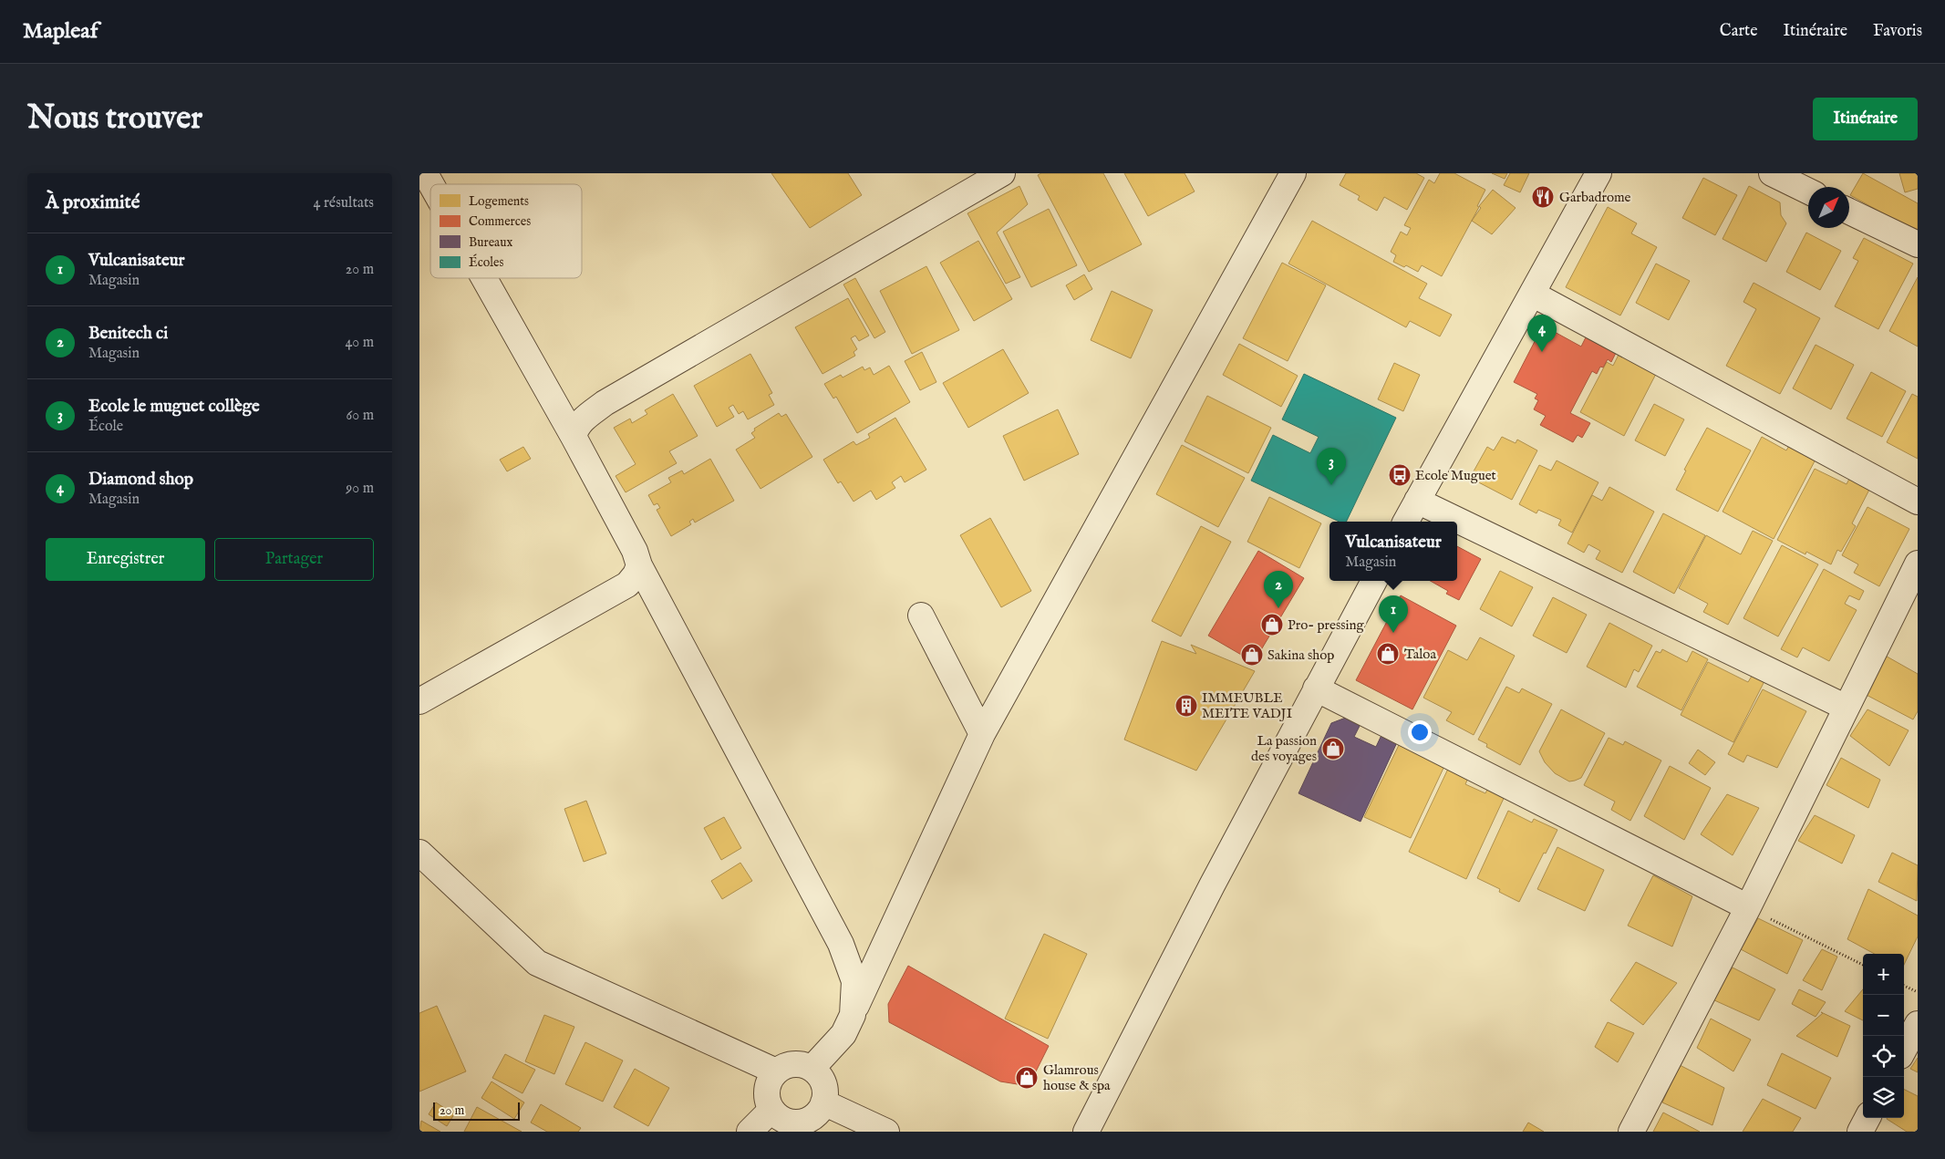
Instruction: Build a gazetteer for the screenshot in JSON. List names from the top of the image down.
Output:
{
  "places": {
    "restaurant": ["Garbadrome"],
    "bus stop": ["Ecole Muguet"],
    "shop": [
      "Pro- pressing",
      "Taloa",
      "Sakina shop",
      "La passion des voyages",
      "Glamrous house & spa"
    ],
    "building": ["IMMEUBLE MEITE VADJI"]
  },
  "legend": [
    "Logements",
    "Commerces",
    "Bureaux",
    "Écoles"
  ],
  "scale_bar": "20 m",
  "north": "top right",
  "page": {
    "header": "Mapleaf",
    "nav": ["Carte", "Itinéraire", "Favoris"],
    "buttons": [
      "Itinéraire",
      ["Enregistrer", "Partager"]
    ],
    "title": "Nous trouver",
    "heading": ["À proximité", "4 résultats"],
    "list": [
      {
        "mark": "1",
        "name": "Vulcanisateur",
        "note": "Magasin",
        "value": "20 m"
      },
      {
        "mark": "2",
        "name": "Benitech ci",
        "note": "Magasin",
        "value": "40 m"
      },
      {
        "mark": "3",
        "name": "Ecole le muguet collège",
        "note": "École",
        "value": "60 m"
      },
      {
        "mark": "4",
        "name": "Diamond shop",
        "note": "Magasin",
        "value": "90 m"
      }
    ],
    "pins": [
      "4",
      "3",
      "2",
      "1"
    ],
    "popup": ["Vulcanisateur", "Magasin"],
    "map_buttons": ["+", "−"],
    "scale": "20 m"
  }
}
